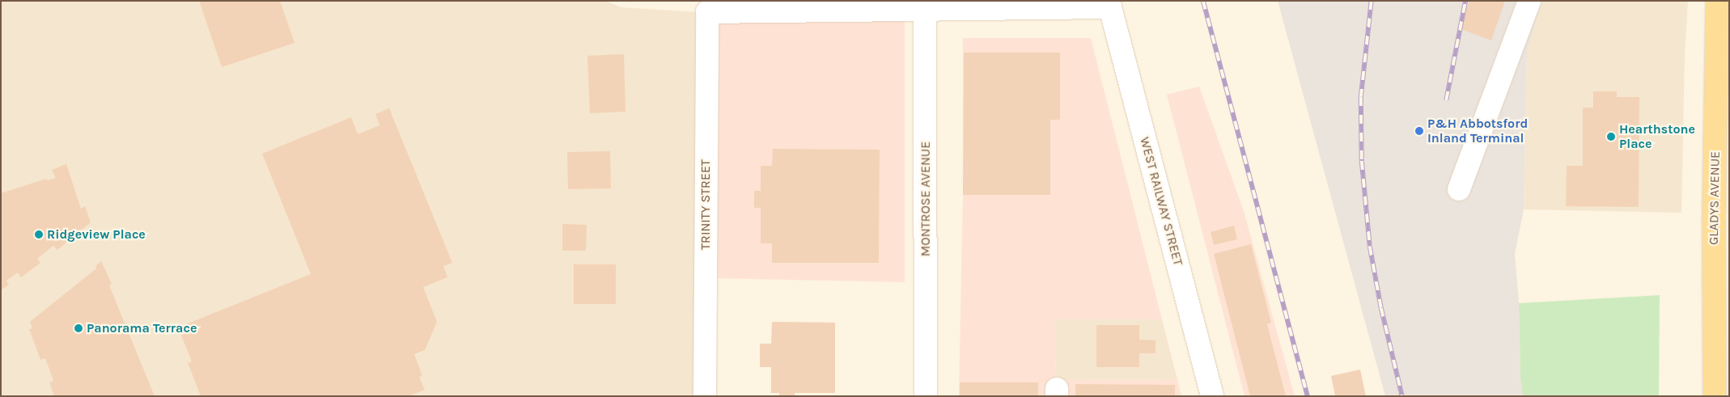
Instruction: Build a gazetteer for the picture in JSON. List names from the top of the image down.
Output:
{
  "streets": {
    "main road": ["GLADYS AVENUE"],
    "street": ["MONTROSE AVENUE", "WEST RAILWAY STREET", "TRINITY STREET"]
  },
  "crossings": [
    ["MONTROSE AVENUE", "WEST RAILWAY STREET"],
    ["MONTROSE AVENUE", "TRINITY STREET"],
    ["WEST RAILWAY STREET", "TRINITY STREET"]
  ],
  "places": [
    "P&H Abbotsford Inland Terminal",
    "Hearthstone Place",
    "Ridgeview Place",
    "Panorama Terrace"
  ]
}
